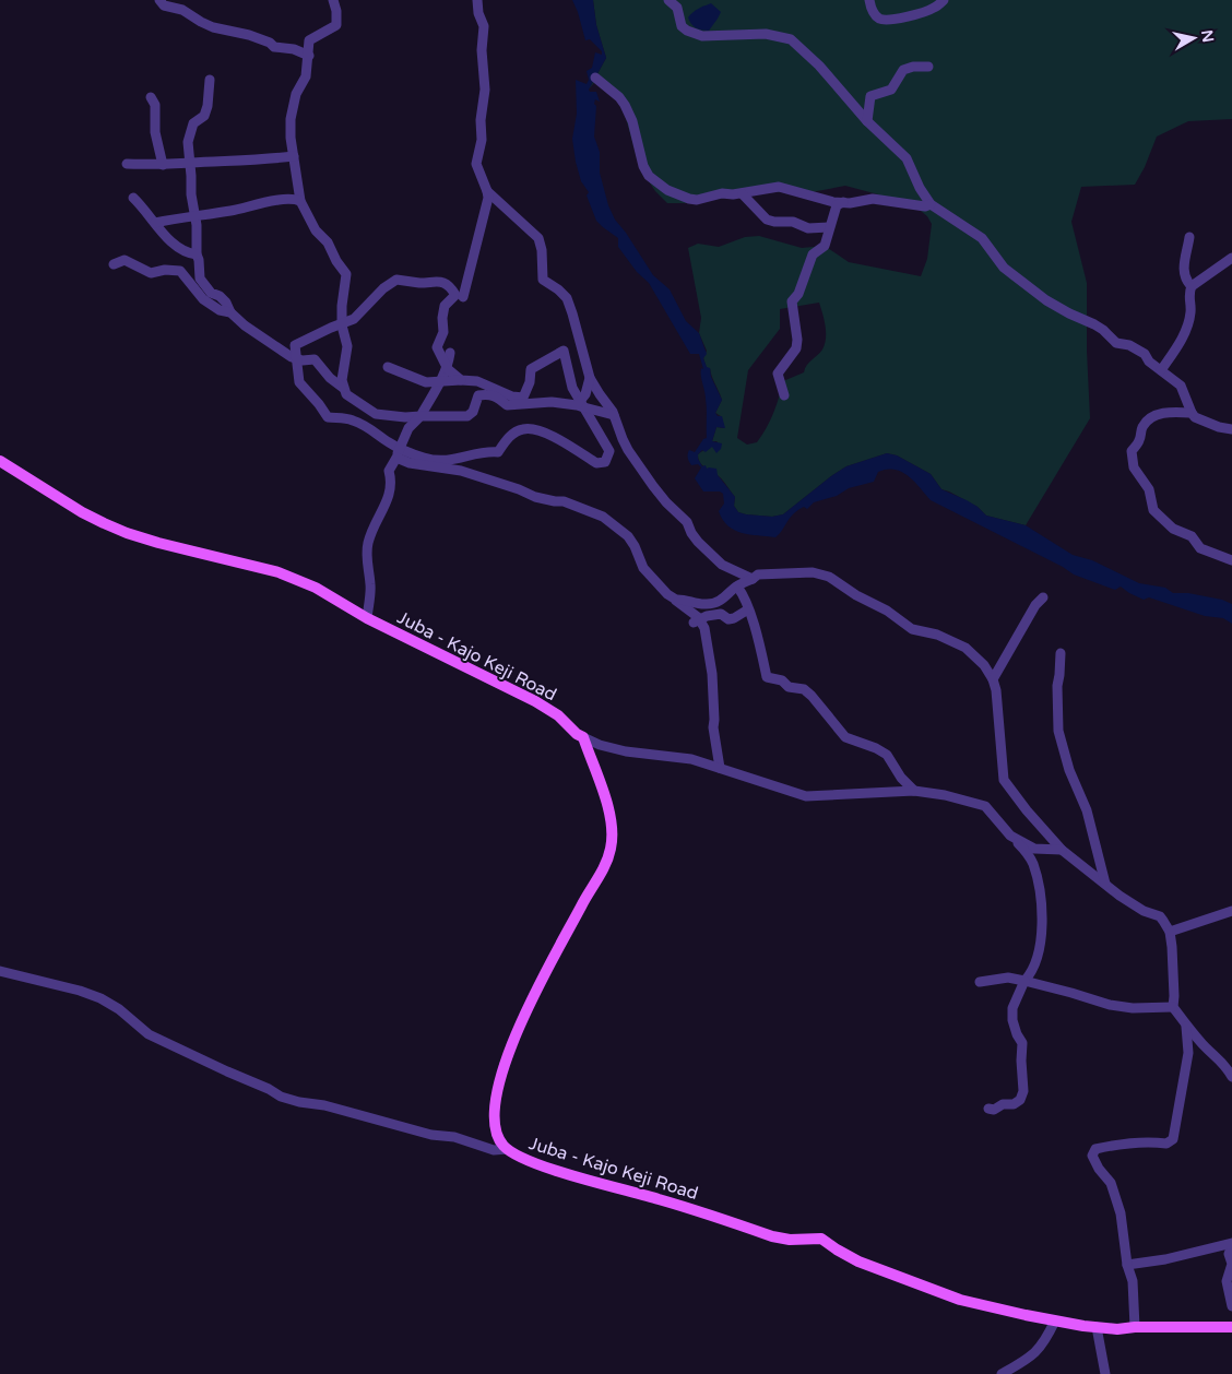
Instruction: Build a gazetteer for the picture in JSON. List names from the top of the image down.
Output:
{
  "streets": {
    "main road": ["Juba - Kajo Keji Road"]
  },
  "north": "right"
}
